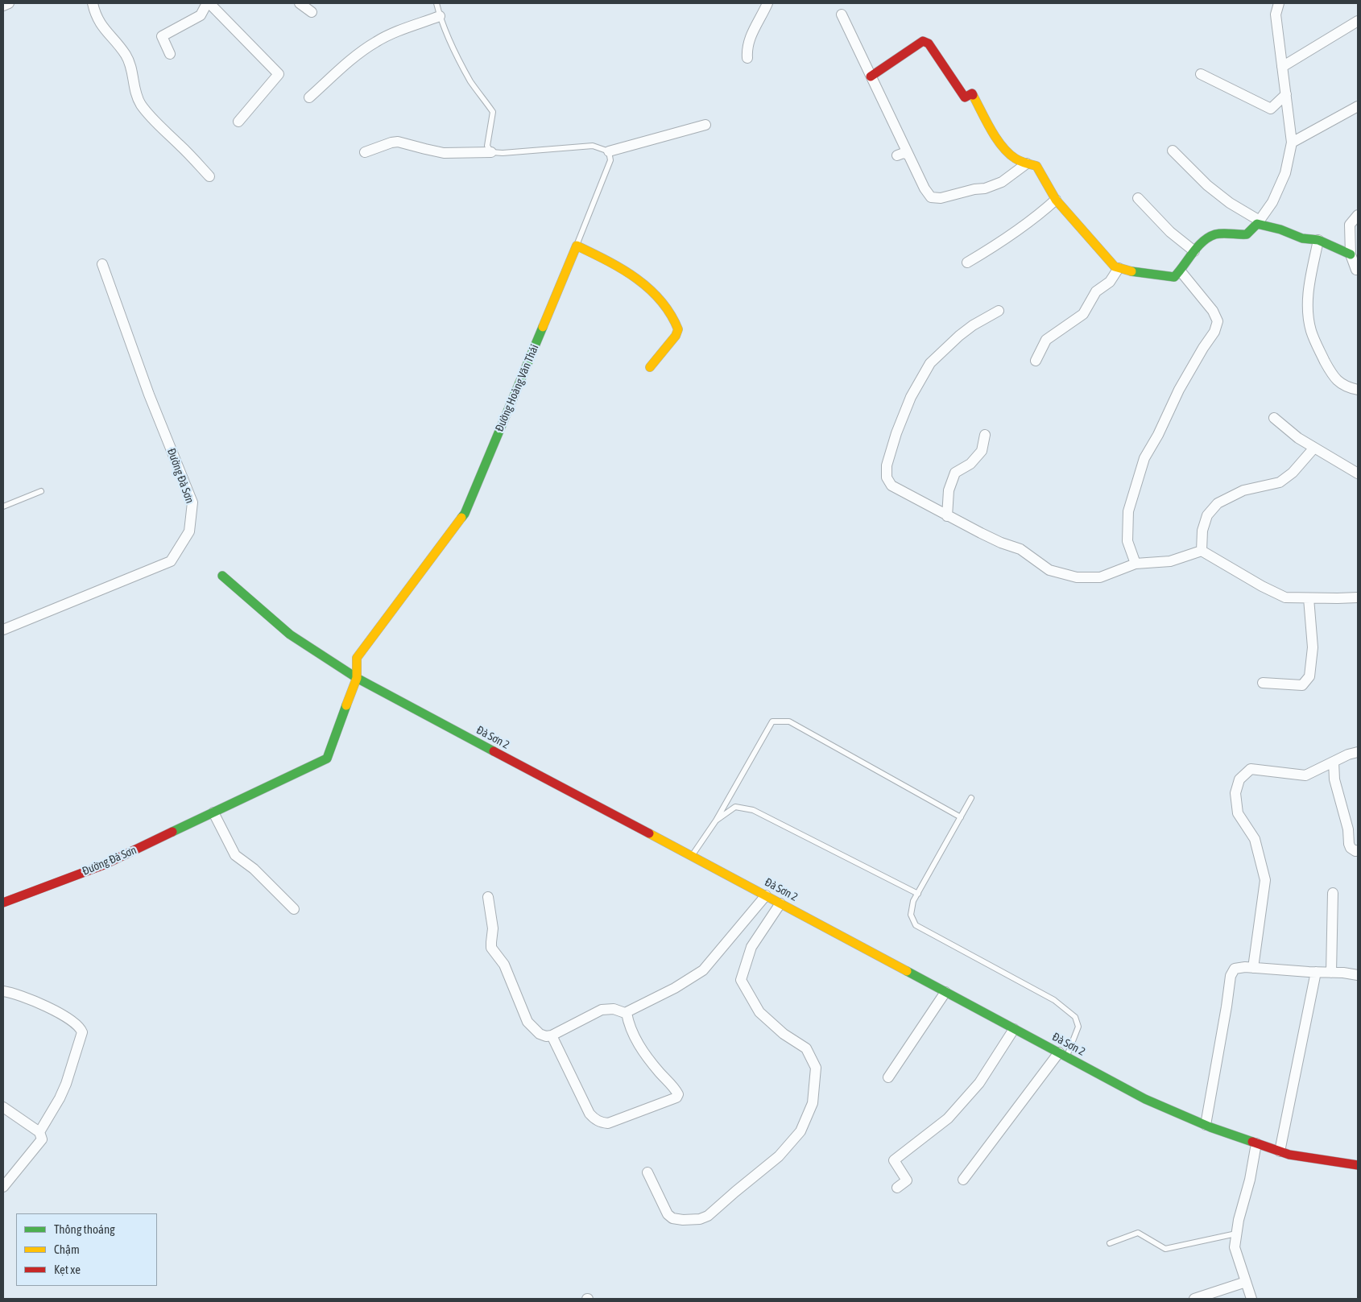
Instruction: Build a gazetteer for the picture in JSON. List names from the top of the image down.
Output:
{
  "streets": {
    "street": ["Đường Hoàng Văn Thái", "Đường Đà Sơn", "Đà Sơn 2"]
  },
  "crossings": [
    ["Đường Hoàng Văn Thái", "Đường Đà Sơn"],
    ["Đường Hoàng Văn Thái", "Đà Sơn 2"],
    ["Đường Đà Sơn", "Đà Sơn 2"]
  ],
  "legend": ["Thông thoáng", "Chậm", "Kẹt xe"]
}
